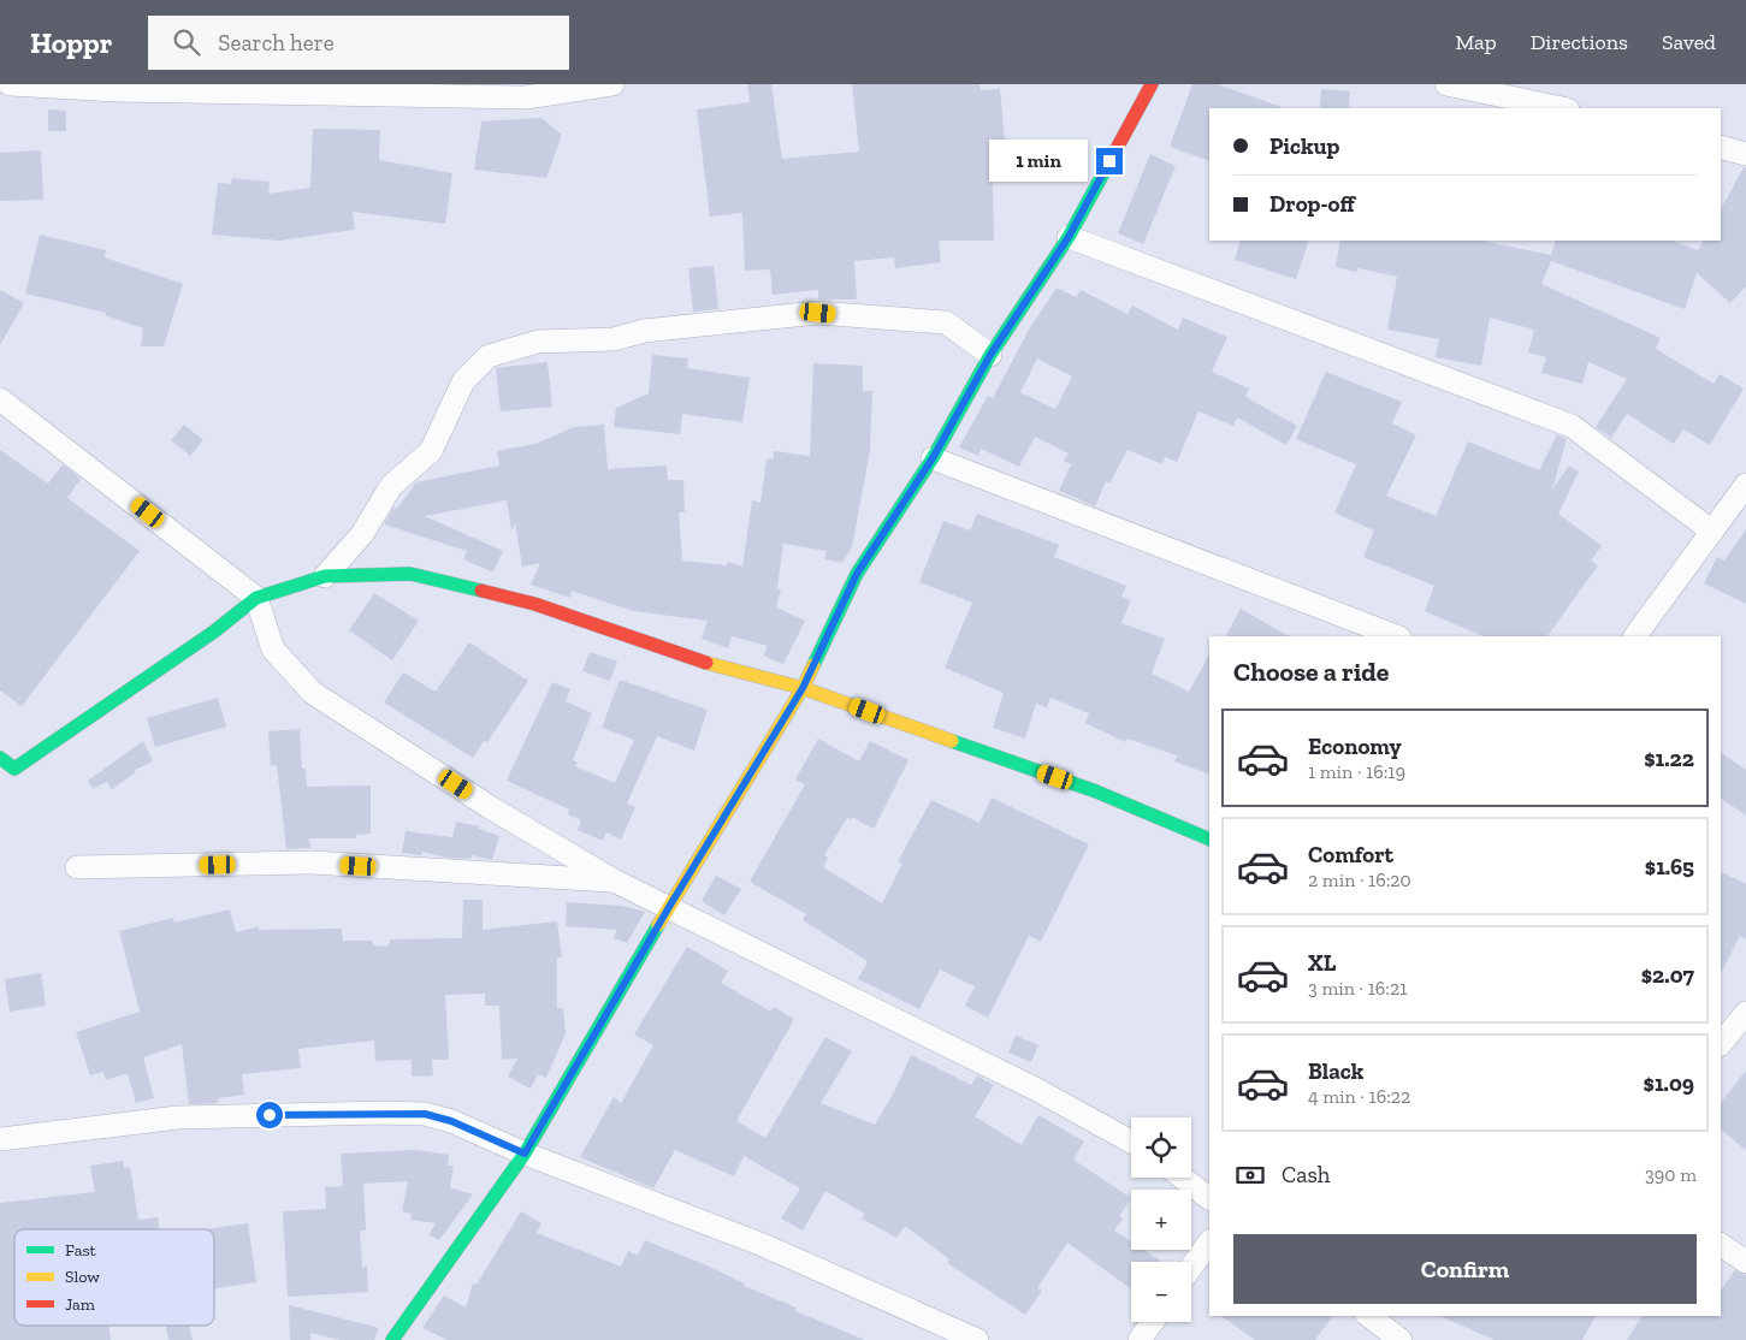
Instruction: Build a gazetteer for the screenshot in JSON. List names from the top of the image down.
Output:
{
  "legend": ["Fast", "Slow", "Jam"],
  "page": {
    "header": "Hoppr",
    "search": "Search here",
    "nav": ["Map", "Directions", "Saved"],
    "banner": ["Pickup", "Drop-off"],
    "bubble": "1 min",
    "heading": "Choose a ride",
    "list": [
      {
        "name": "Economy",
        "note": "1 min · 16:19",
        "value": "$1.22"
      },
      {
        "name": "Comfort",
        "note": "2 min · 16:20",
        "value": "$1.65"
      },
      {
        "name": "XL",
        "note": "3 min · 16:21",
        "value": "$2.07"
      },
      {
        "name": "Black",
        "note": "4 min · 16:22",
        "value": "$1.09"
      }
    ],
    "map_buttons": ["+", "−"],
    "pay": ["Cash", "390 m"],
    "buttons": "Confirm"
  }
}
